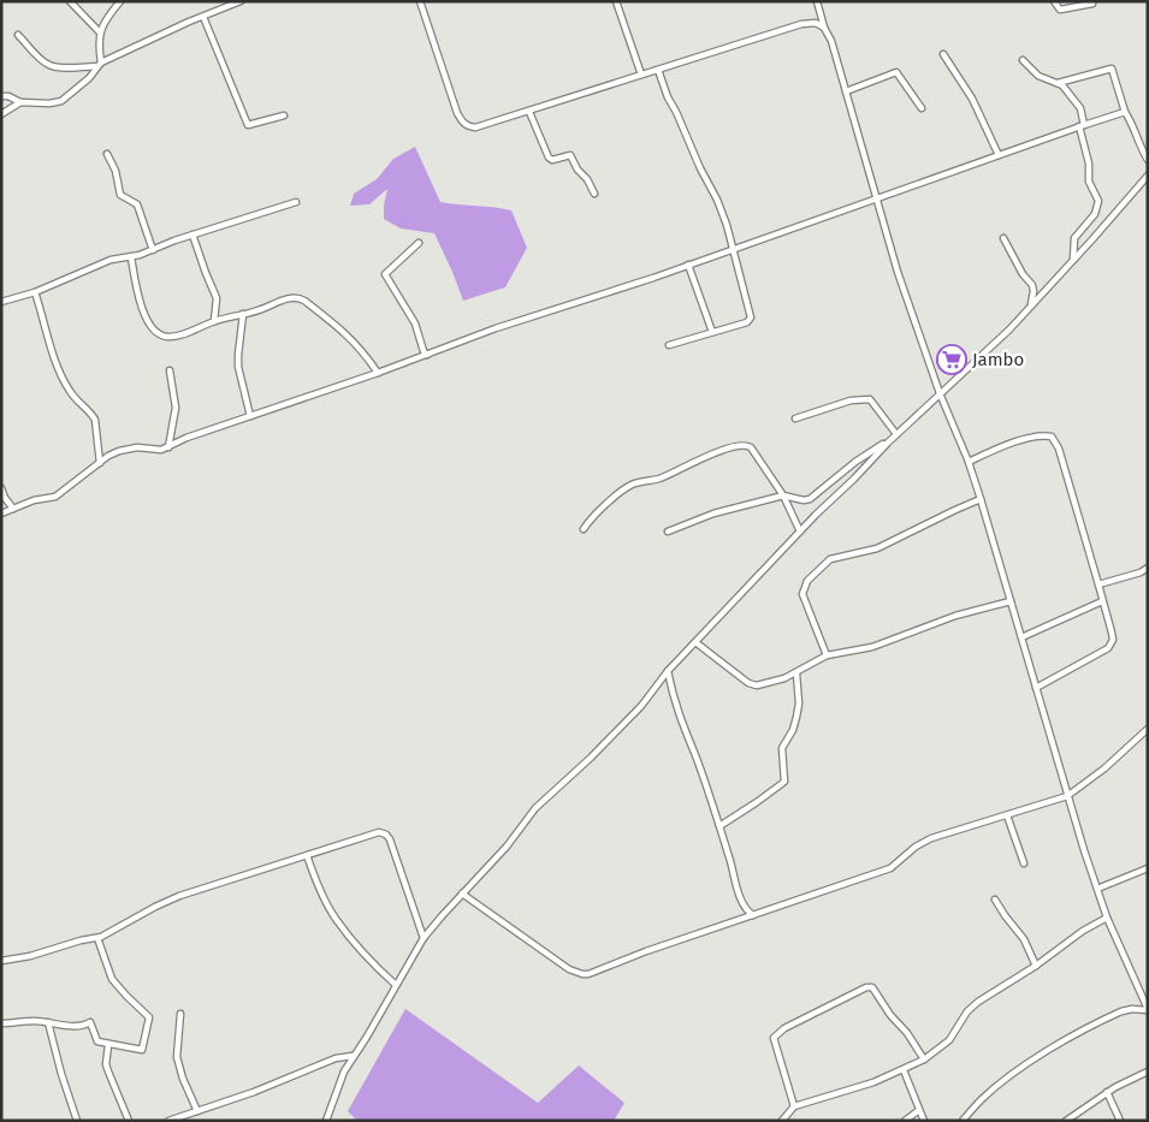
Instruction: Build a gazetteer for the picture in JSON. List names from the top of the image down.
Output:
{
  "places": {
    "supermarket": ["Jambo"]
  }
}
